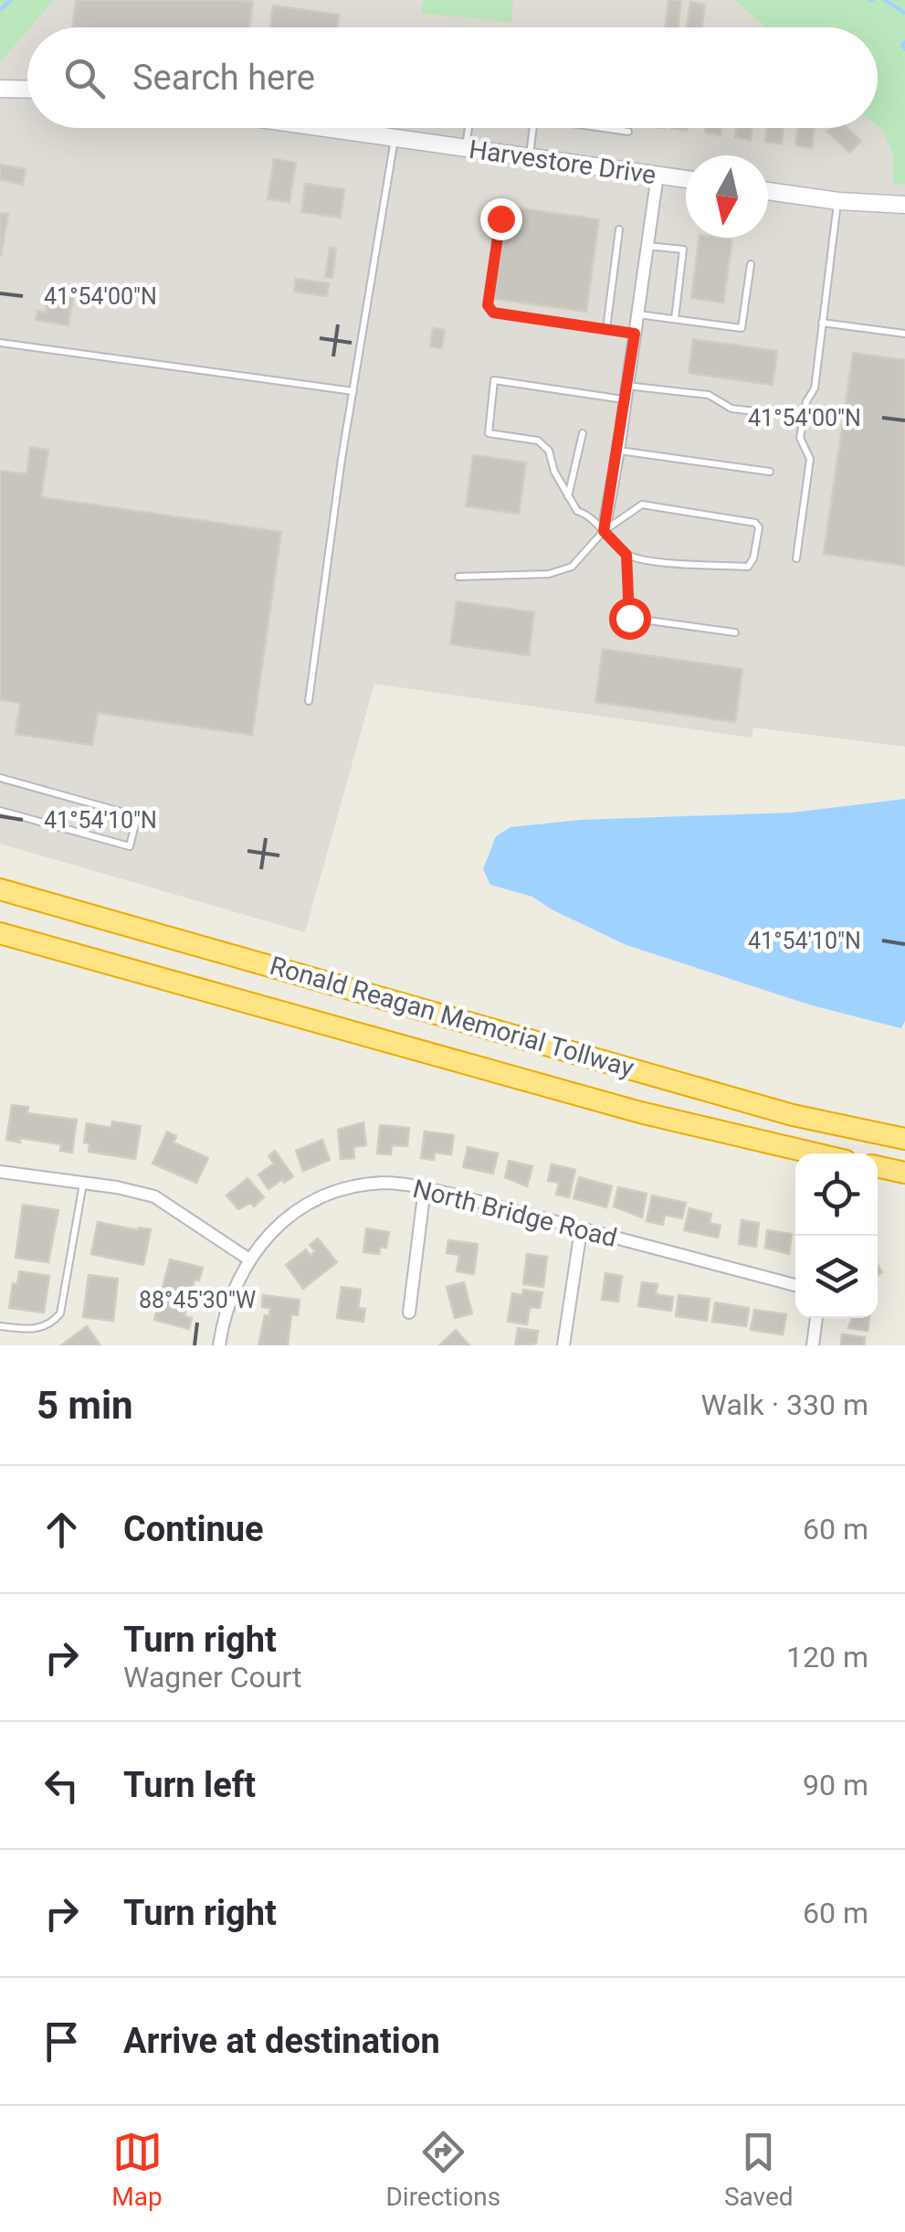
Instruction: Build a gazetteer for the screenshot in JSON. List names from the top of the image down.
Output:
{
  "streets": {
    "highway": ["Ronald Reagan Memorial Tollway"],
    "street": ["Harvestore Drive", "North Bridge Road"]
  },
  "north": "bottom",
  "page": {
    "search": "Search here",
    "heading": ["5 min", "Walk · 330 m"],
    "list": [
      ["Continue", "60 m"],
      ["Turn right", "Wagner Court", "120 m"],
      ["Turn left", "90 m"],
      ["Turn right", "60 m"],
      "Arrive at destination"
    ],
    "nav": ["Map", "Directions", "Saved"]
  },
  "coordinates": ["41°54'00\"N", "41°54'10\"N", "88°45'30\"W"]
}
